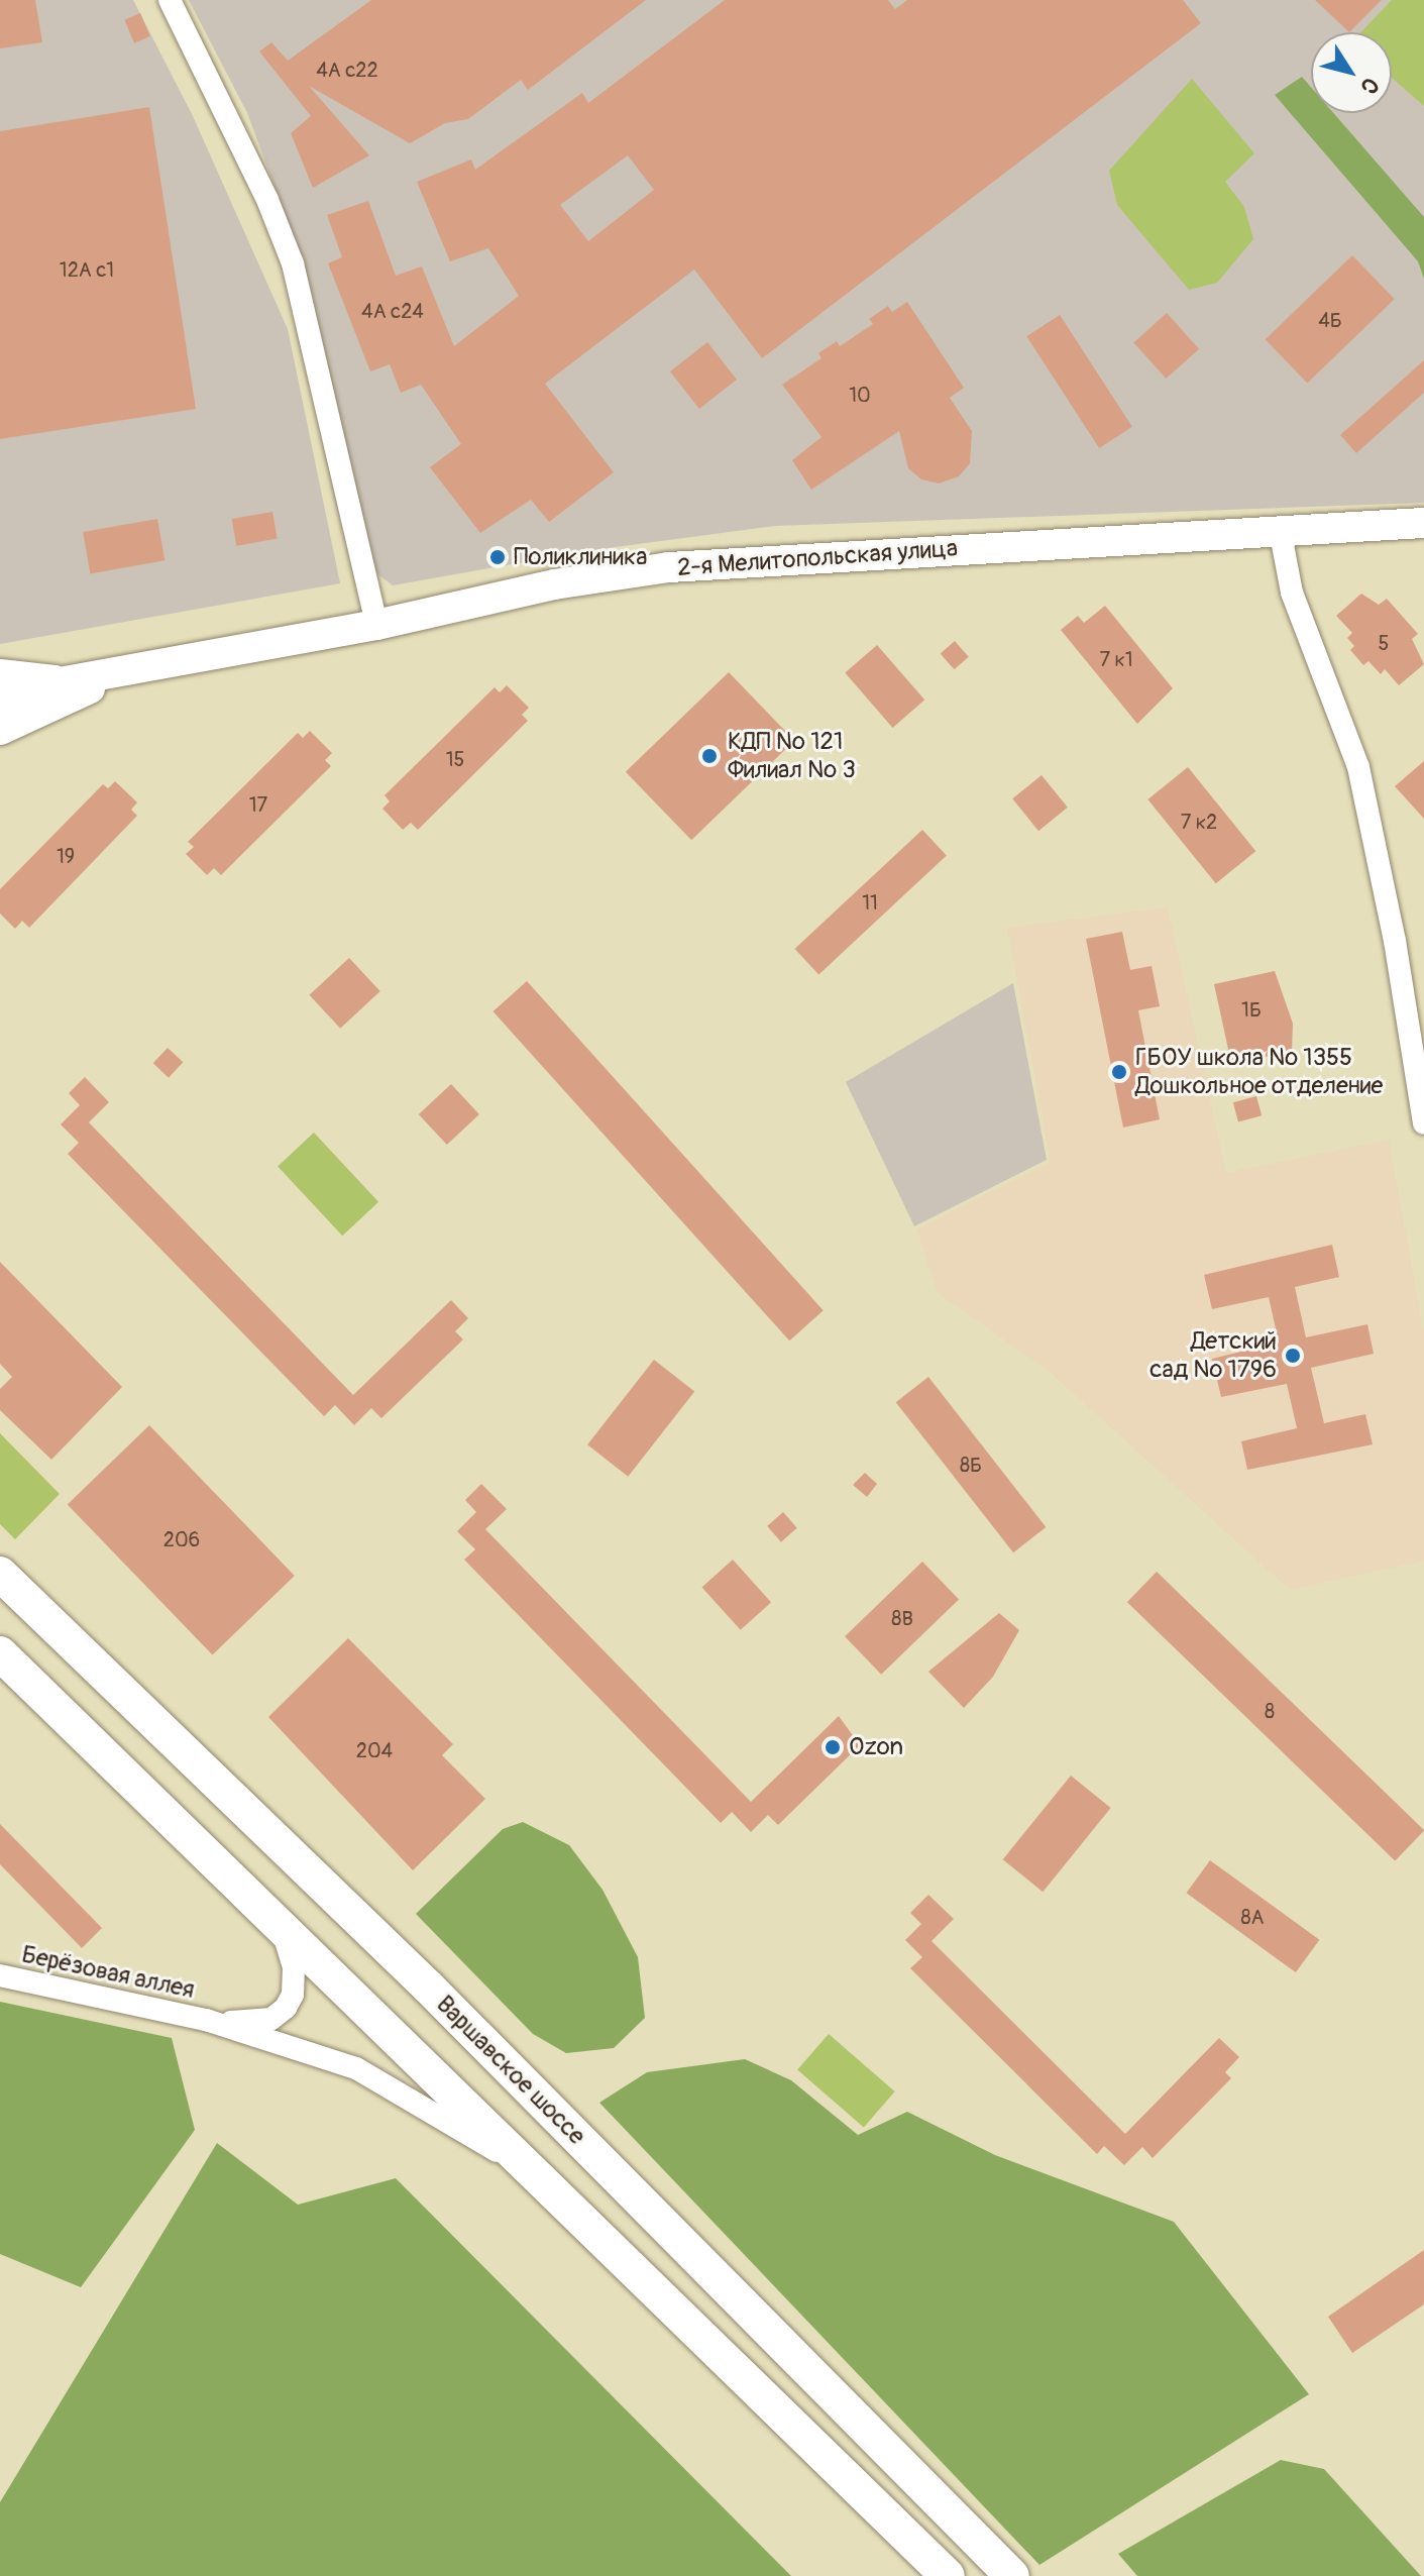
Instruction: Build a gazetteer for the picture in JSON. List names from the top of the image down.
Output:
{
  "streets": {
    "main road": ["Варшавское шоссе"],
    "street": ["2-я Мелитопольская улица", "Берёзовая аллея"]
  },
  "places": [
    "Поликлиника",
    "КДП № 121 Филиал № 3",
    "ГБОУ школа № 1355 Дошкольное отделение",
    "Детский сад № 1796",
    "Ozon"
  ],
  "house_numbers": [
    "4А с22",
    "12А с1",
    "4А с24",
    "4Б",
    "10",
    "5",
    "7 к1",
    "15",
    "17",
    "7 к2",
    "19",
    "11",
    "1Б",
    "8Б",
    "206",
    "8В",
    "8",
    "204",
    "8А"
  ],
  "north": "bottom right"
}
